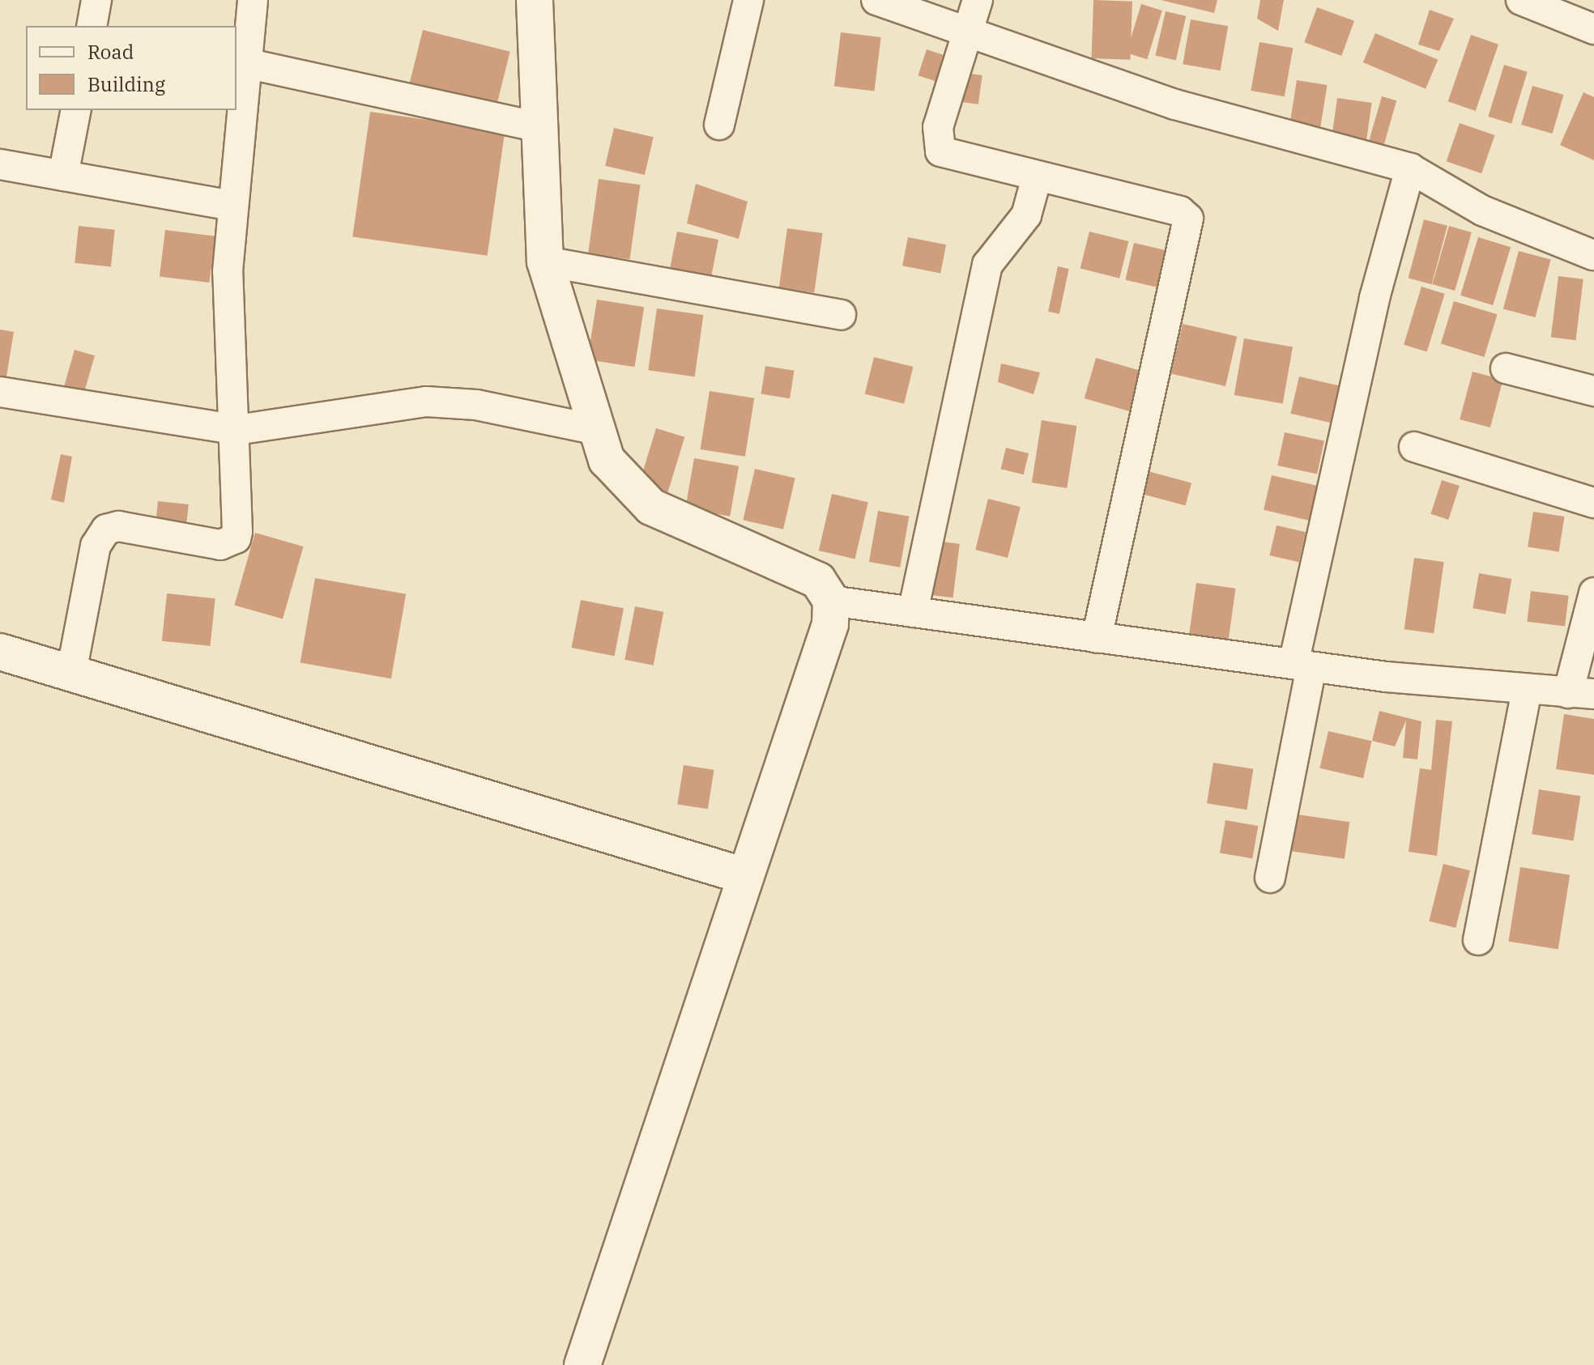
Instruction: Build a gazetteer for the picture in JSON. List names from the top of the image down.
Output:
{
  "legend": ["Road", "Building"]
}
